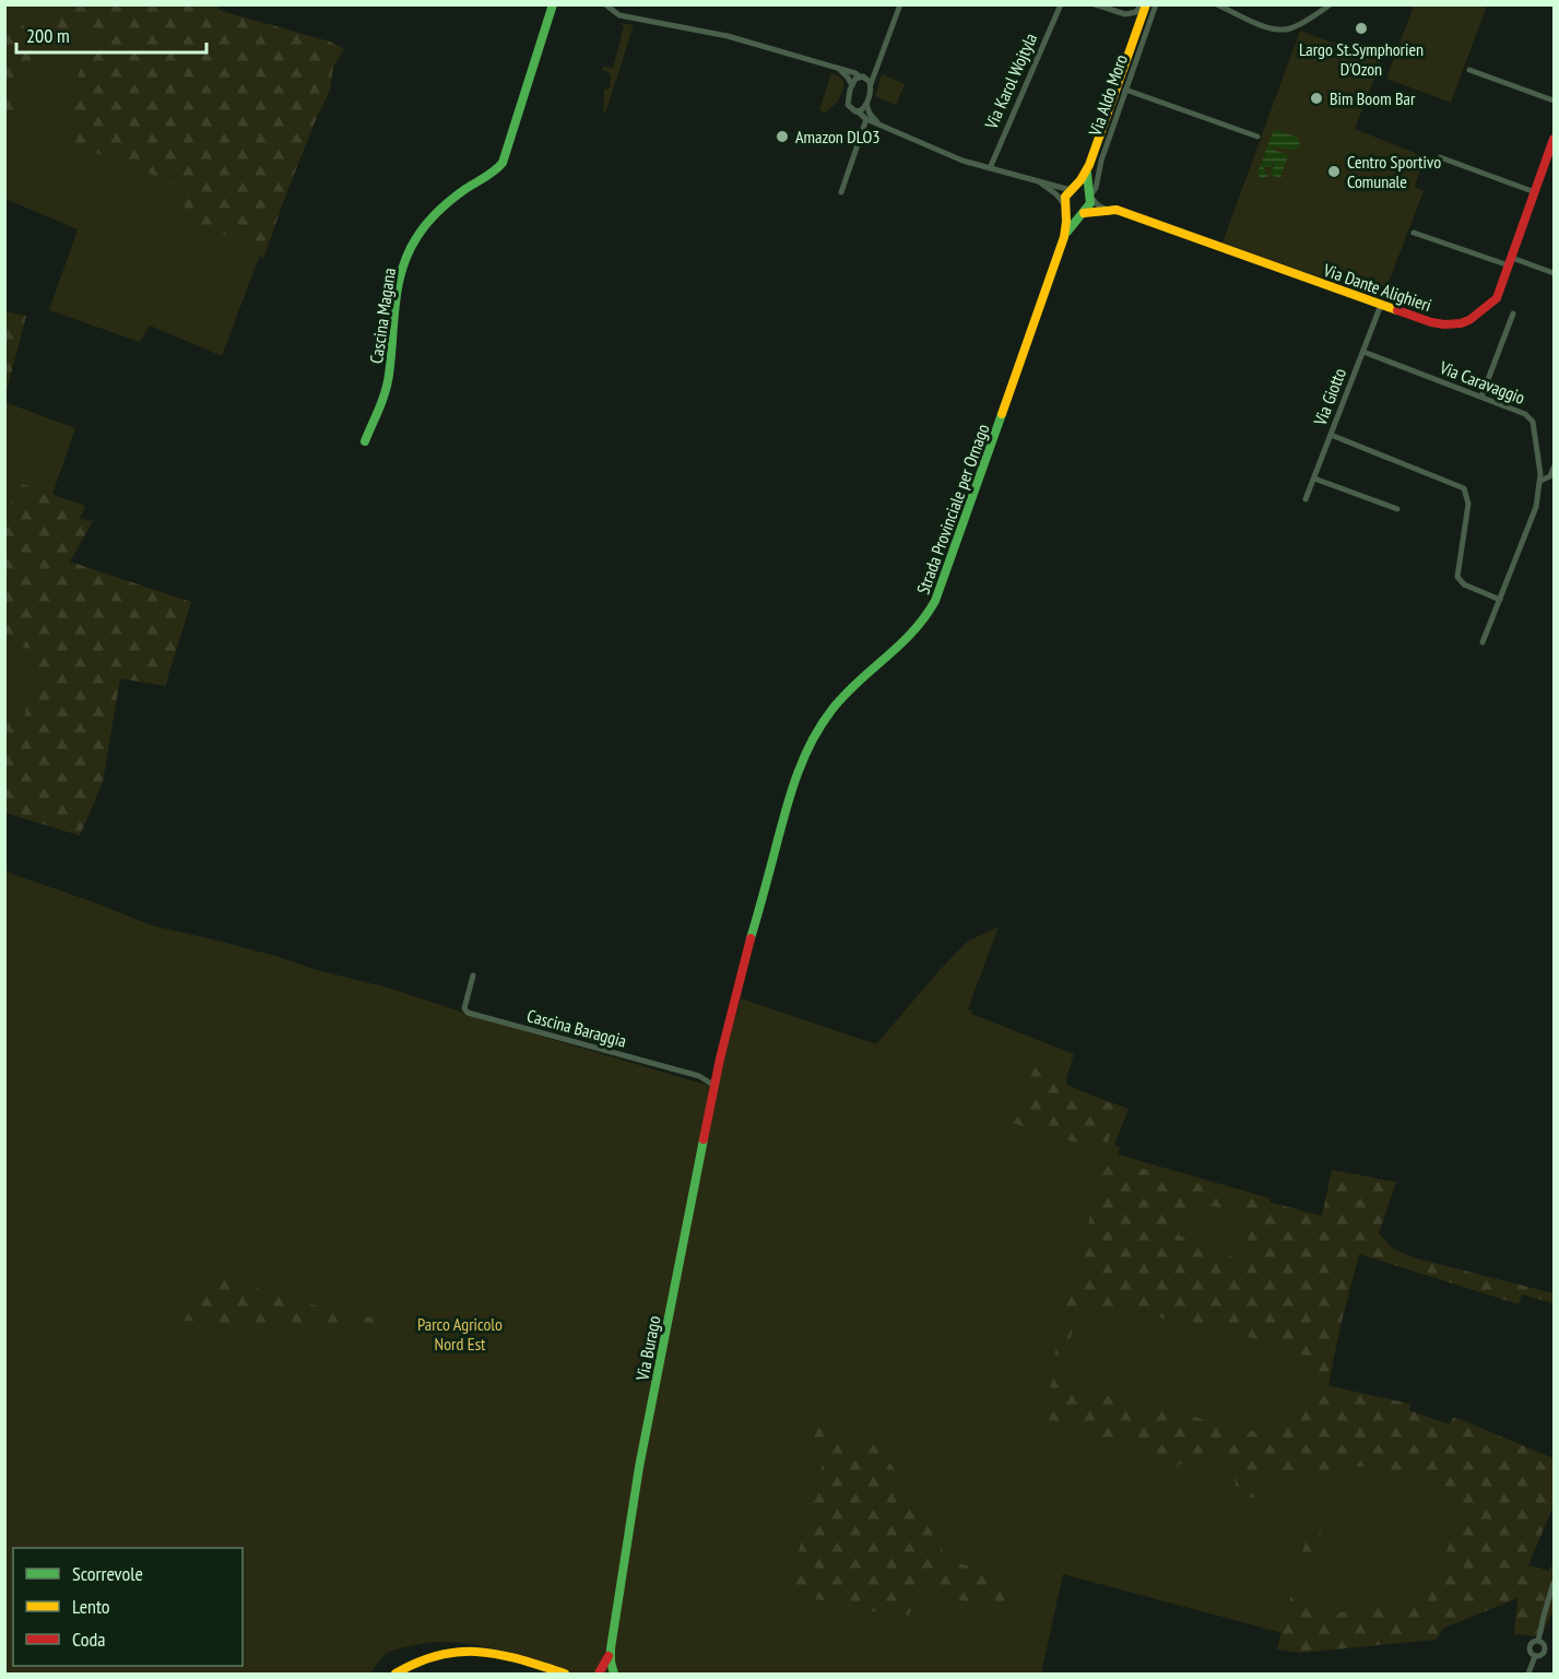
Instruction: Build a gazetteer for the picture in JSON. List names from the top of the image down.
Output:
{
  "streets": {
    "street": [
      "Via Karol Wojtyla",
      "Via Aldo Moro",
      "Via Dante Alighieri",
      "Cascina Magana",
      "Via Caravaggio",
      "Via Giotto",
      "Strada Provinciale per Ornago",
      "Cascina Baraggia",
      "Via Burago"
    ]
  },
  "crossings": [
    ["Via Aldo Moro", "Via Dante Alighieri"],
    ["Via Aldo Moro", "Strada Provinciale per Ornago"],
    ["Via Dante Alighieri", "Via Giotto"],
    ["Via Dante Alighieri", "Strada Provinciale per Ornago"],
    ["Via Caravaggio", "Via Giotto"],
    ["Strada Provinciale per Ornago", "Via Burago"],
    ["Cascina Baraggia", "Via Burago"]
  ],
  "parks": ["Parco Agricolo Nord Est"],
  "places": [
    "Largo St.Symphorien D'Ozon",
    "Bim Boom Bar",
    "Amazon DLO3",
    "Centro Sportivo Comunale"
  ],
  "legend": ["Scorrevole", "Lento", "Coda"],
  "scale_bar": "200 m"
}
